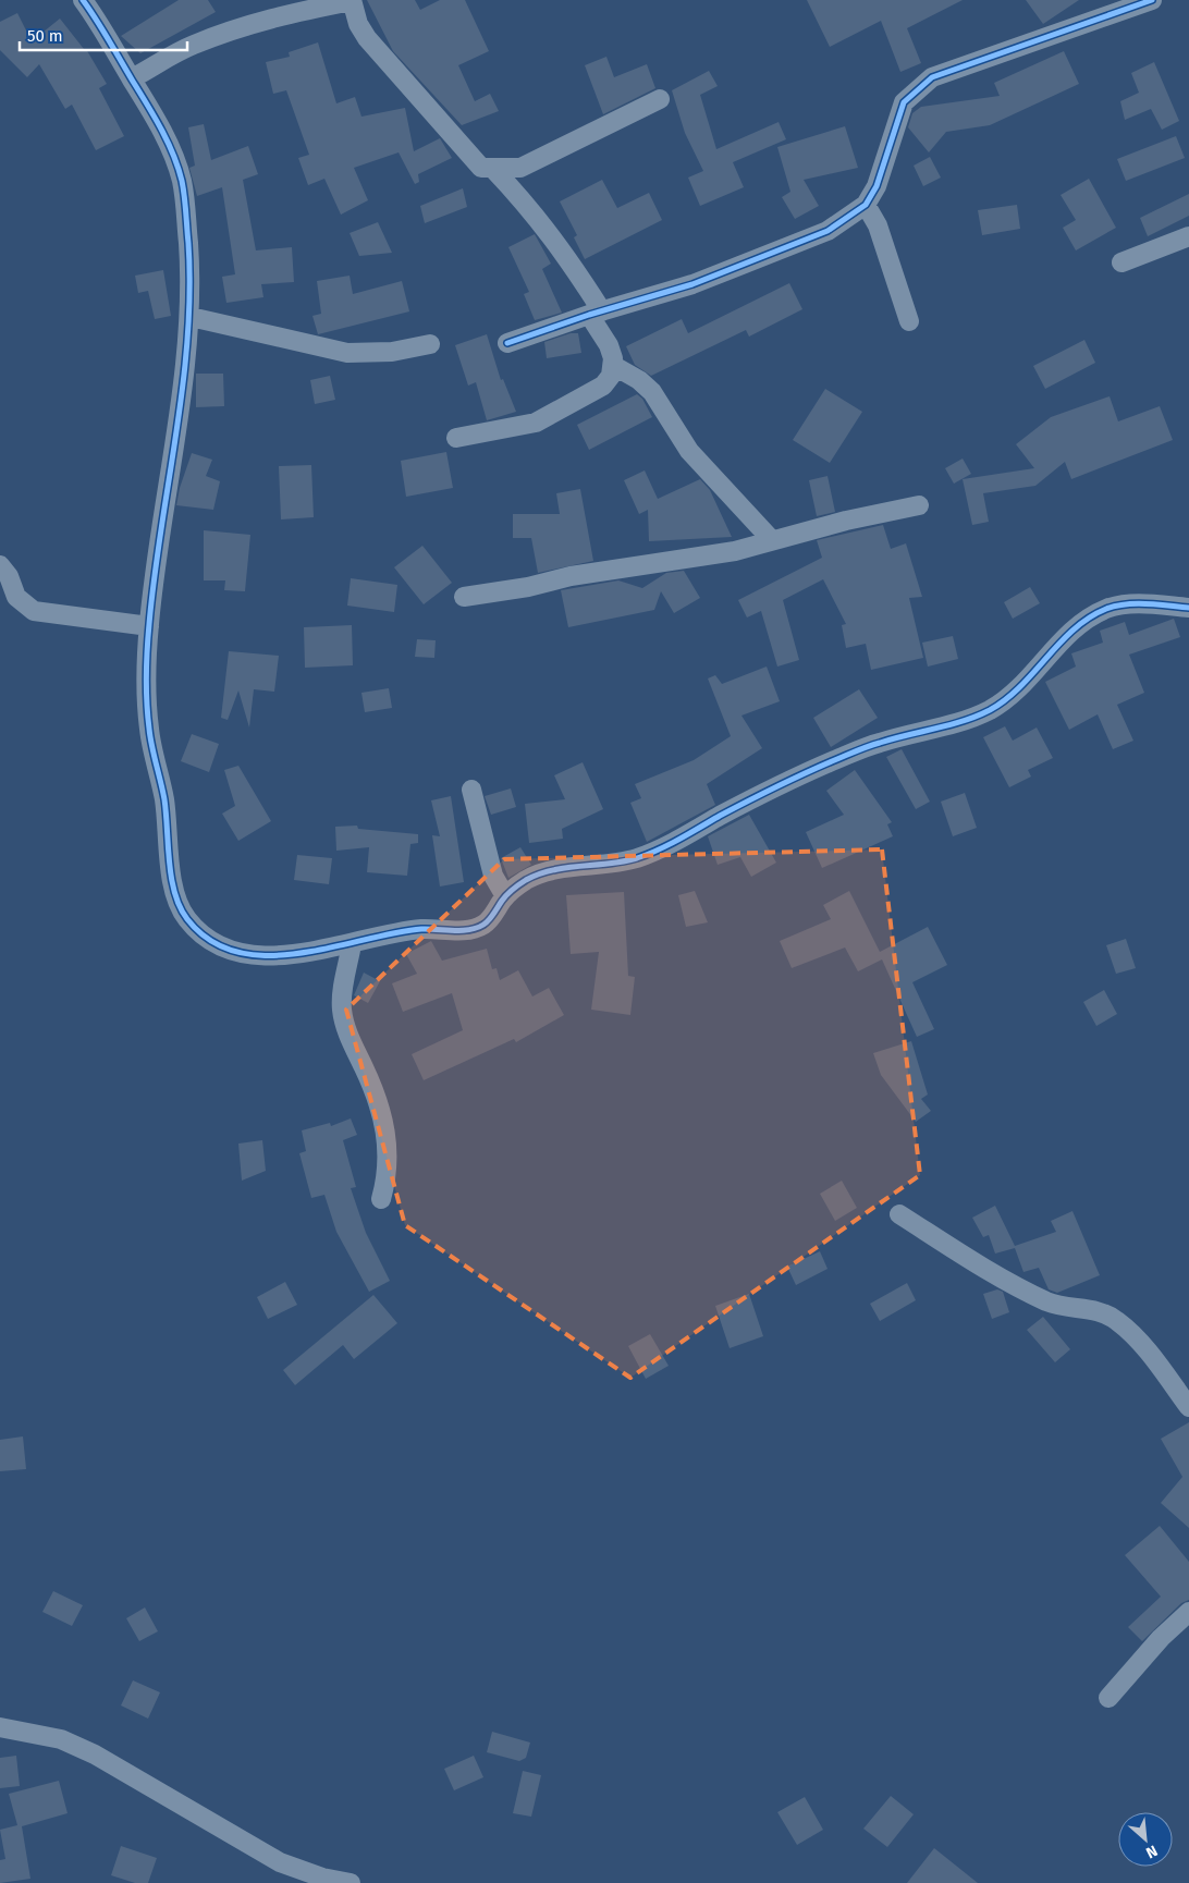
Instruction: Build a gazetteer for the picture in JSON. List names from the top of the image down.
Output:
{
  "scale_bar": "50 m",
  "north": "bottom right"
}
